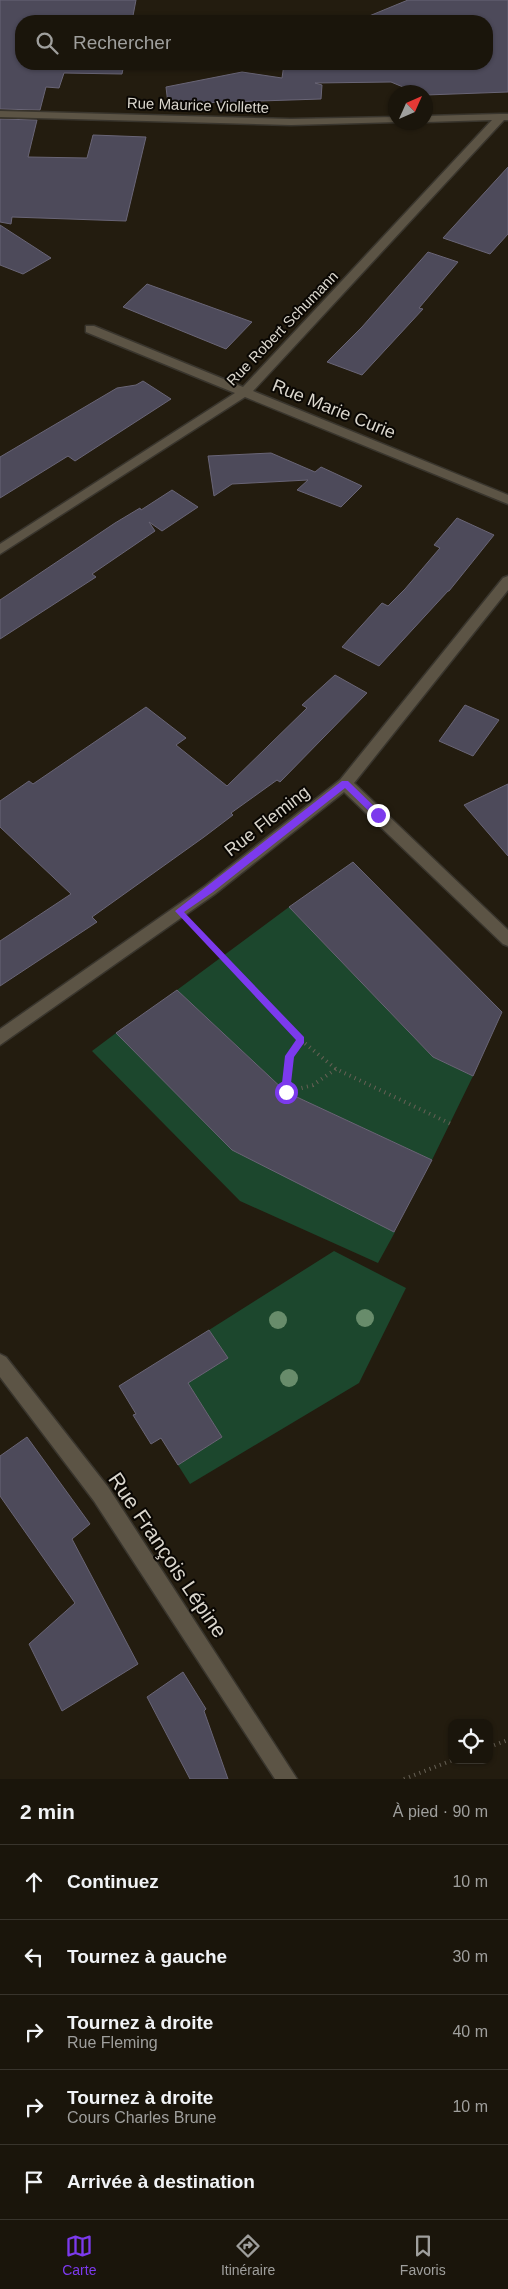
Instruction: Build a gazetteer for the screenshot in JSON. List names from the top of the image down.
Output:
{
  "streets": {
    "street": [
      "Rue Maurice Viollette",
      "Rue Robert Schumann",
      "Rue Marie Curie",
      "Rue Fleming",
      "Rue François Lépine"
    ]
  },
  "crossings": [
    ["Rue Robert Schumann", "Rue Marie Curie"]
  ],
  "north": "top right",
  "page": {
    "search": "Rechercher",
    "heading": ["2 min", "À pied · 90 m"],
    "list": [
      ["Continuez", "10 m"],
      ["Tournez à gauche", "30 m"],
      ["Tournez à droite", "Rue Fleming", "40 m"],
      ["Tournez à droite", "Cours Charles Brune", "10 m"],
      "Arrivée à destination"
    ],
    "nav": ["Carte", "Itinéraire", "Favoris"]
  }
}
